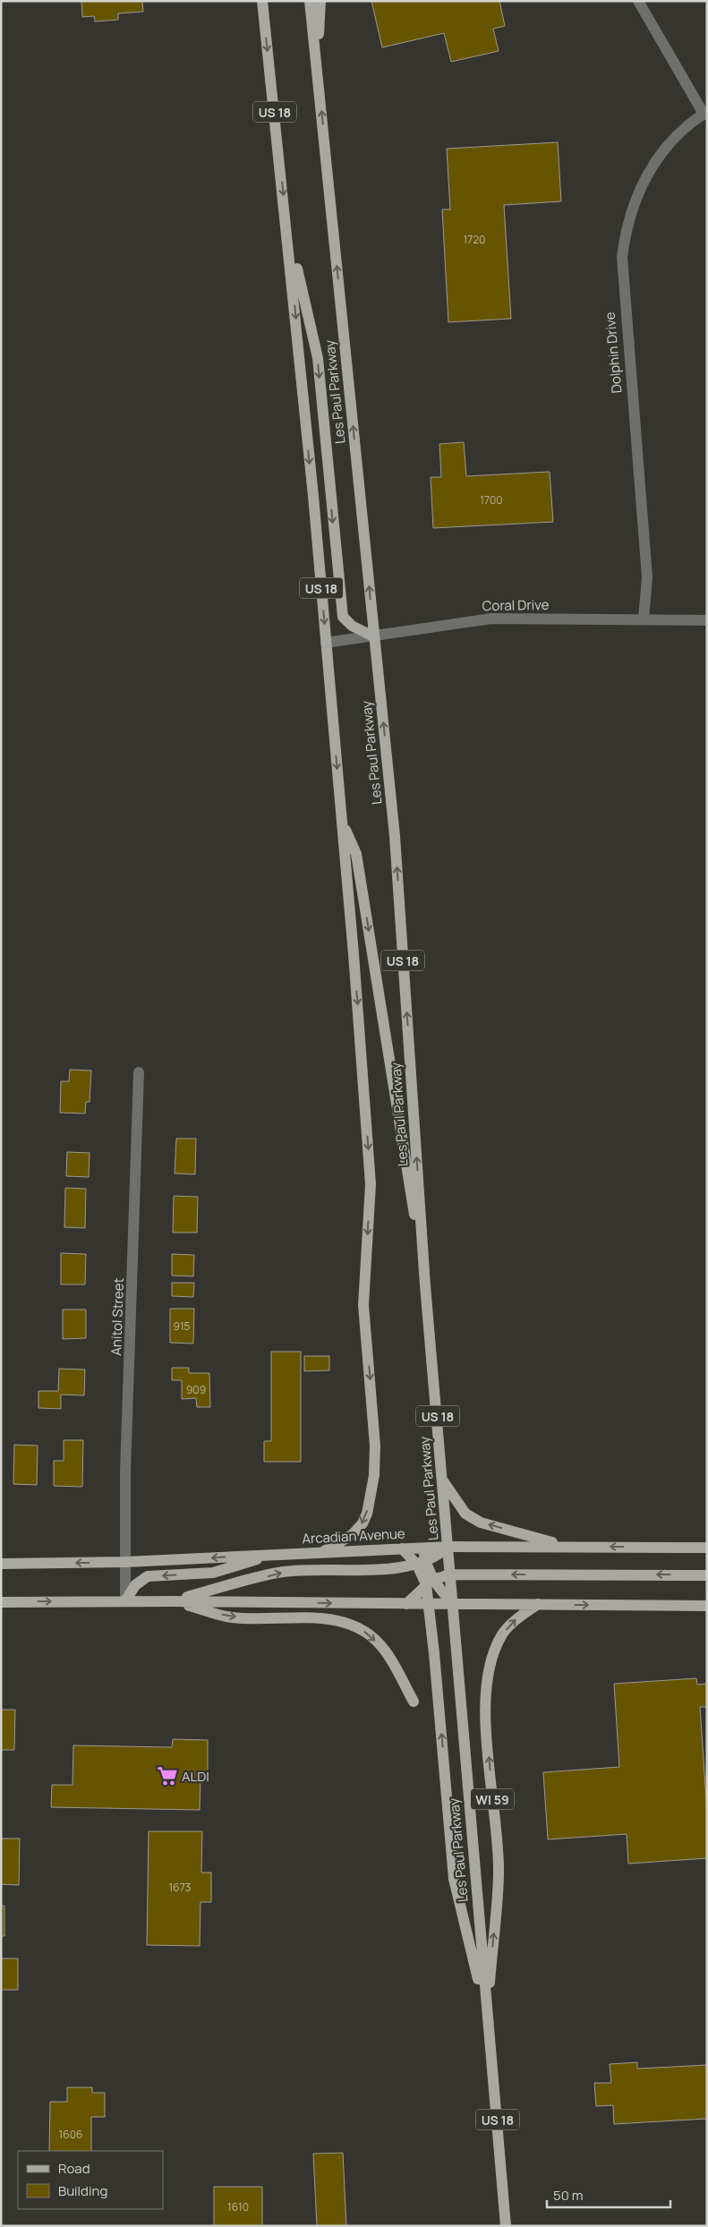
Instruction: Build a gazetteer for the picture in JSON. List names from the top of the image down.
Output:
{
  "streets": {
    "main road": [
      "US 18",
      "Les Paul Parkway",
      "Arcadian Avenue",
      "WI 59"
    ],
    "street": ["Dolphin Drive", "Coral Drive", "Anitol Street"]
  },
  "crossings": [
    ["US 18", "Coral Drive"],
    ["US 18", "Arcadian Avenue"],
    ["Dolphin Drive", "Coral Drive"],
    ["Les Paul Parkway", "Coral Drive"],
    ["Les Paul Parkway", "Arcadian Avenue"],
    ["Les Paul Parkway", "WI 59"],
    ["Anitol Street", "Arcadian Avenue"]
  ],
  "places": {
    "supermarket": ["ALDI"]
  },
  "house_numbers": [
    "1720",
    "1700",
    "915",
    "909",
    "1673",
    "1606",
    "1610"
  ],
  "legend": ["Road", "Building"],
  "scale_bar": "50 m"
}
